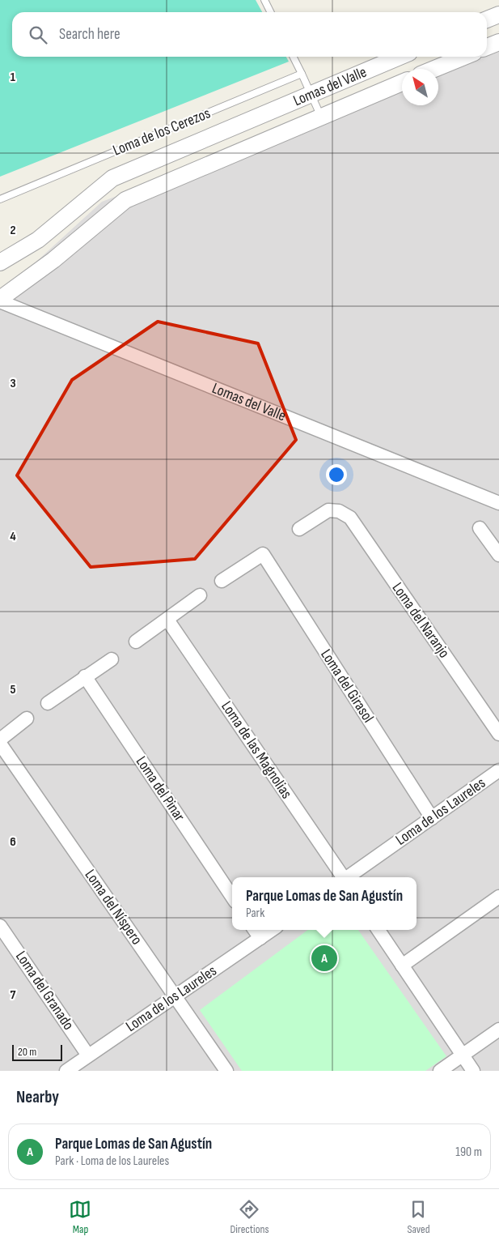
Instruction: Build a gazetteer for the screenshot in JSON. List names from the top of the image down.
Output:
{
  "streets": {
    "street": [
      "Lomas del Valle",
      "Loma del Naranjo",
      "Loma del Girasol",
      "Loma de las Magnolias",
      "Loma del Pinar",
      "Loma de los Laureles",
      "Loma del Níspero",
      "Loma del Granado"
    ],
    "lane": ["Loma de los Cerezos"]
  },
  "crossings": [
    ["Loma del Girasol", "Loma de los Laureles"],
    ["Loma de los Laureles", "Loma del Níspero"],
    ["Loma de los Laureles", "Loma del Granado"]
  ],
  "scale_bar": "20 m",
  "north": "top left",
  "page": {
    "search": "Search here",
    "popup": ["Parque Lomas de San Agustín", "Park"],
    "pins": "A",
    "scale": "20 m",
    "heading": "Nearby",
    "list": [
      {
        "mark": "A",
        "name": "Parque Lomas de San Agustín",
        "note": "Park · Loma de los Laureles",
        "value": "190 m"
      }
    ],
    "nav": ["Map", "Directions", "Saved"]
  },
  "grid": {
    "rows": [
      "1",
      "2",
      "3",
      "4",
      "5",
      "6",
      "7"
    ]
  }
}
